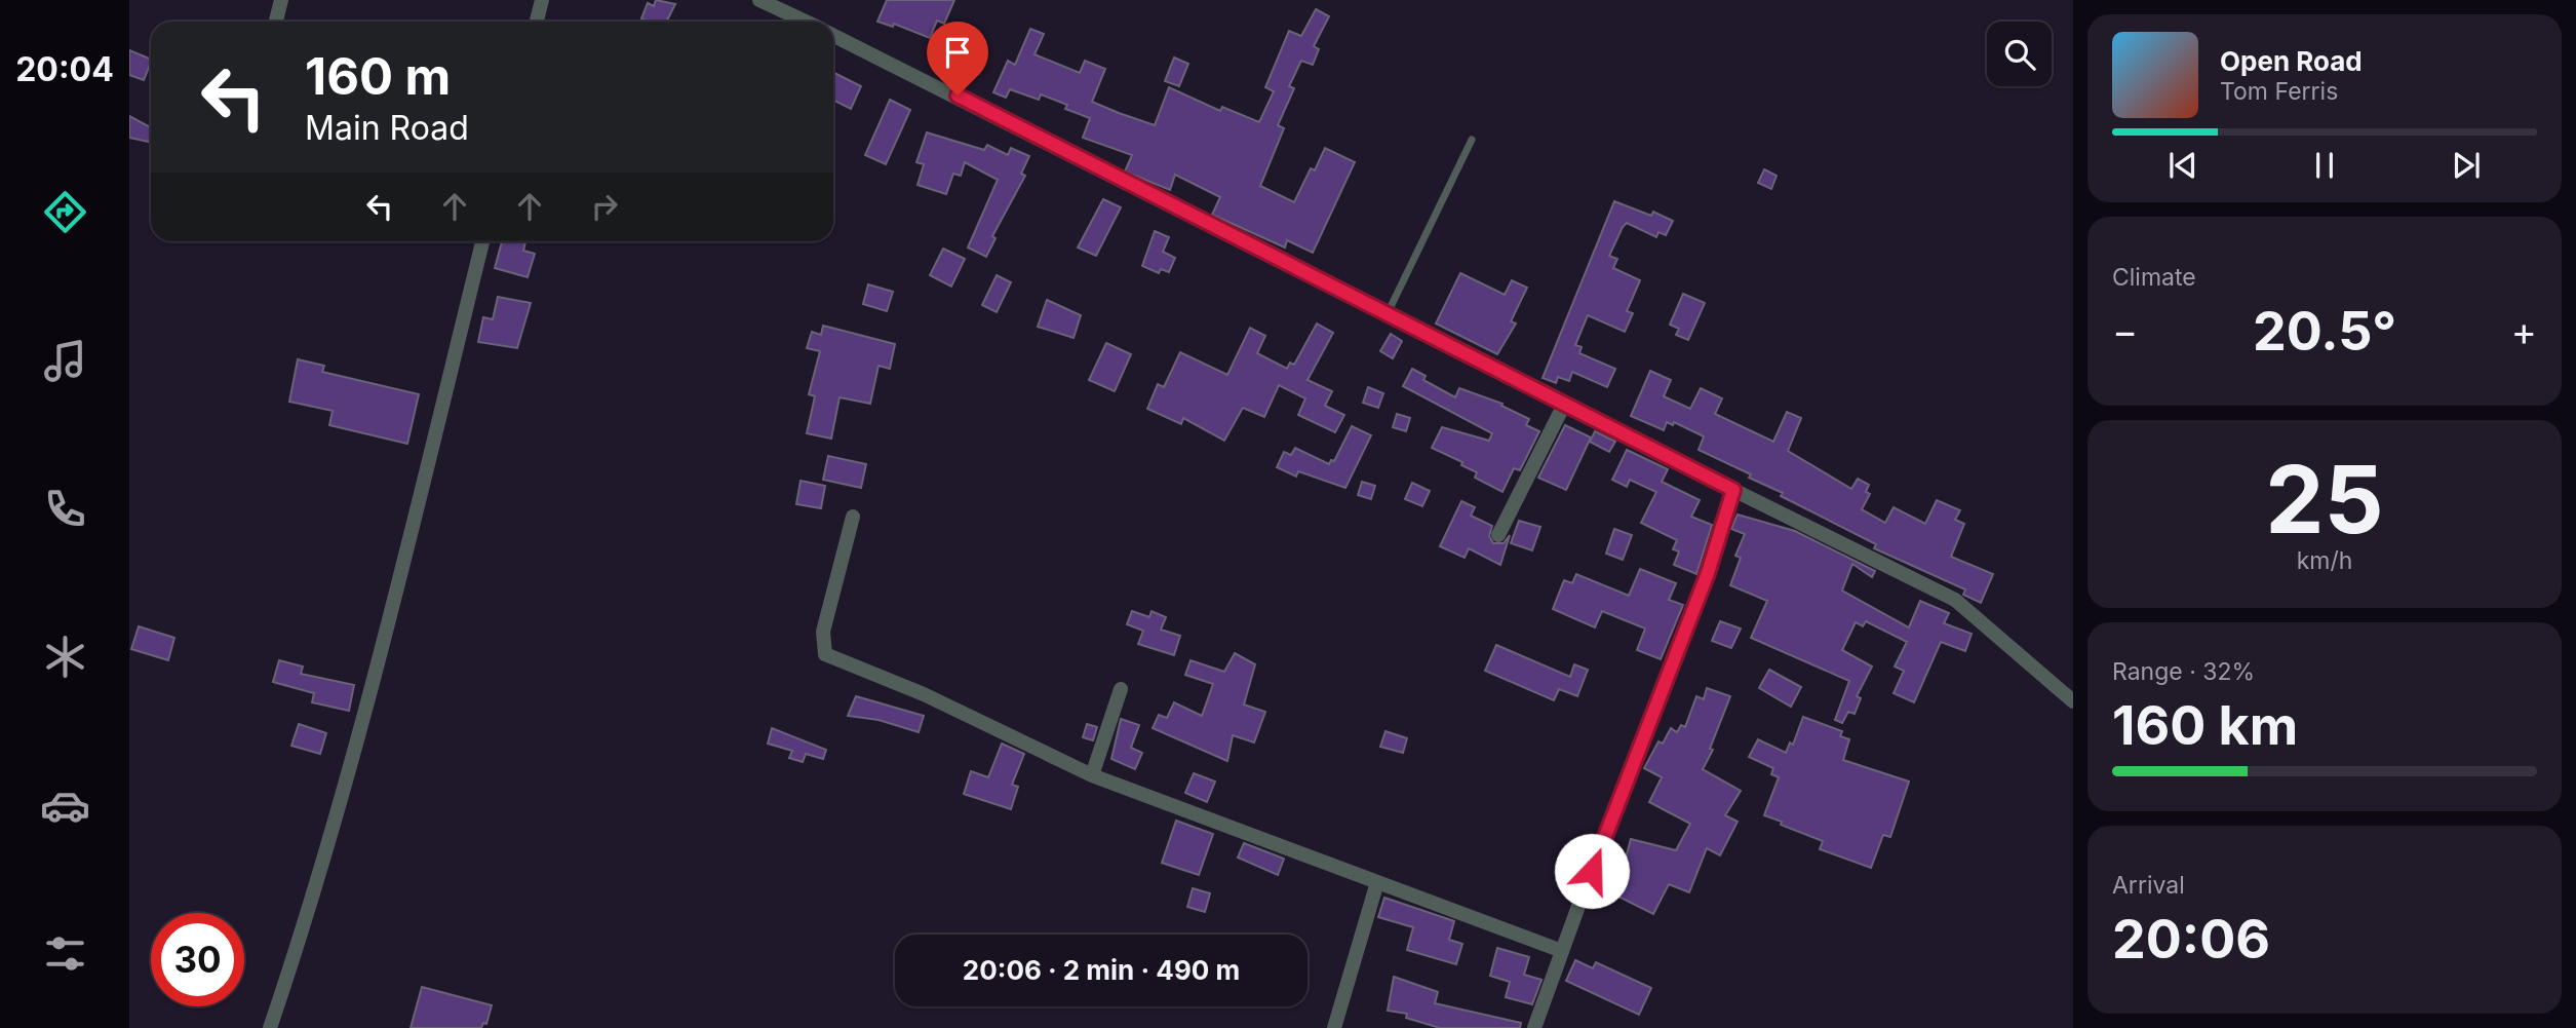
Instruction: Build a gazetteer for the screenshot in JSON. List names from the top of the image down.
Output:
{
  "page": {
    "tabs": "20:04",
    "turn": ["160 m", "Main Road"],
    "song": ["Open Road", "Tom Ferris"],
    "tile": [
      "Climate",
      ["25", "km/h"],
      ["Range · 32%", "160 km"],
      ["Arrival", "20:06"]
    ],
    "heat": ["−", "20.5°", "+"],
    "limit": "30",
    "trip": "20:06 · 2 min · 490 m"
  }
}
